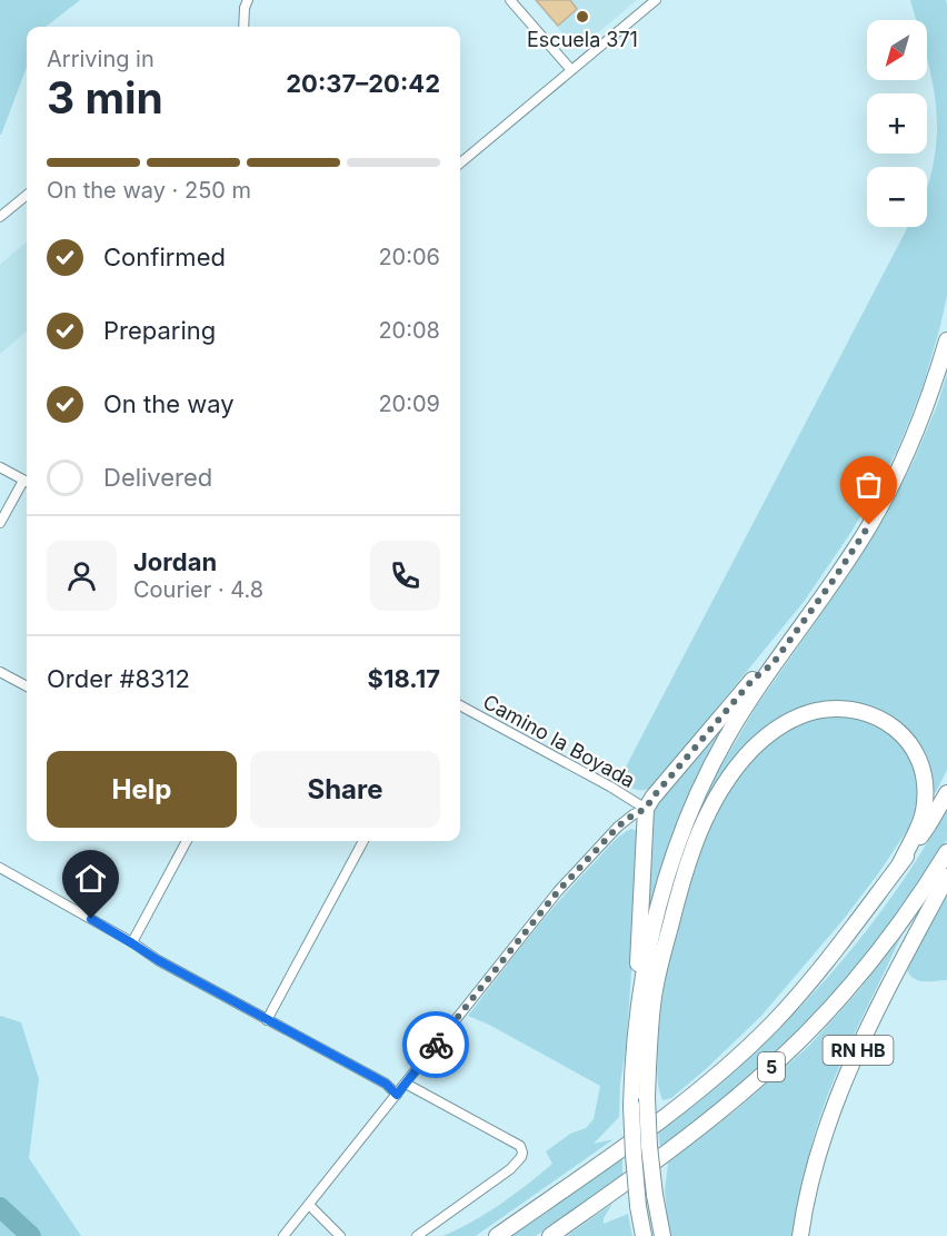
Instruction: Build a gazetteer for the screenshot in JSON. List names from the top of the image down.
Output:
{
  "streets": {
    "highway": ["RN HB", "5"],
    "street": ["Camino la Boyada"]
  },
  "places": ["Escuela 371"],
  "north": "bottom left",
  "page": {
    "map_buttons": ["+", "−"],
    "heading": ["3 min", "Arriving in", "20:37–20:42"],
    "panel": [
      "Jordan",
      "Courier · 4.8",
      "Order #8312",
      "$18.17"
    ],
    "bar": "On the way · 250 m",
    "list": [
      ["Confirmed", "20:06"],
      ["Preparing", "20:08"],
      ["On the way", "20:09"],
      "Delivered"
    ],
    "buttons": ["Help", "Share"]
  }
}
